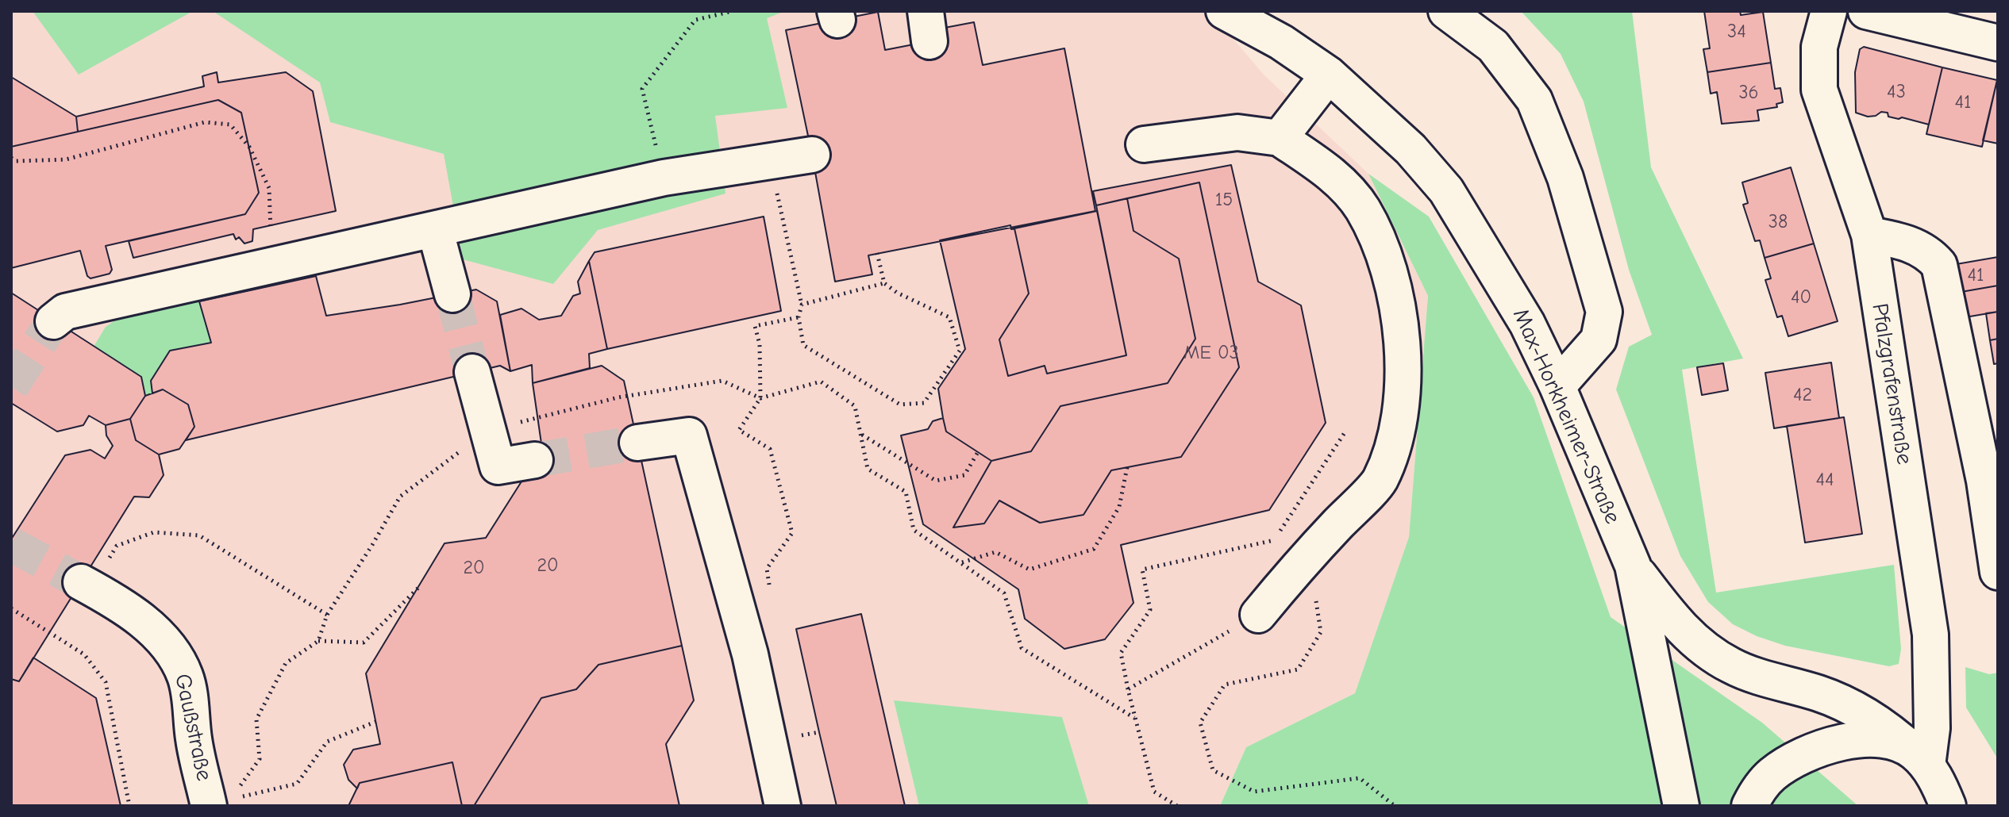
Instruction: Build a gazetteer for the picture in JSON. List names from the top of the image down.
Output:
{
  "streets": {
    "street": ["Pfalzgrafenstraße", "Max-Horkheimer-Straße", "Gaußstraße"]
  },
  "crossings": [
    ["Pfalzgrafenstraße", "Max-Horkheimer-Straße"]
  ],
  "house_numbers": [
    "34",
    "43",
    "36",
    "41",
    "15",
    "38",
    "41",
    "40",
    "ME 03",
    "42",
    "44",
    "20",
    "20"
  ]
}
